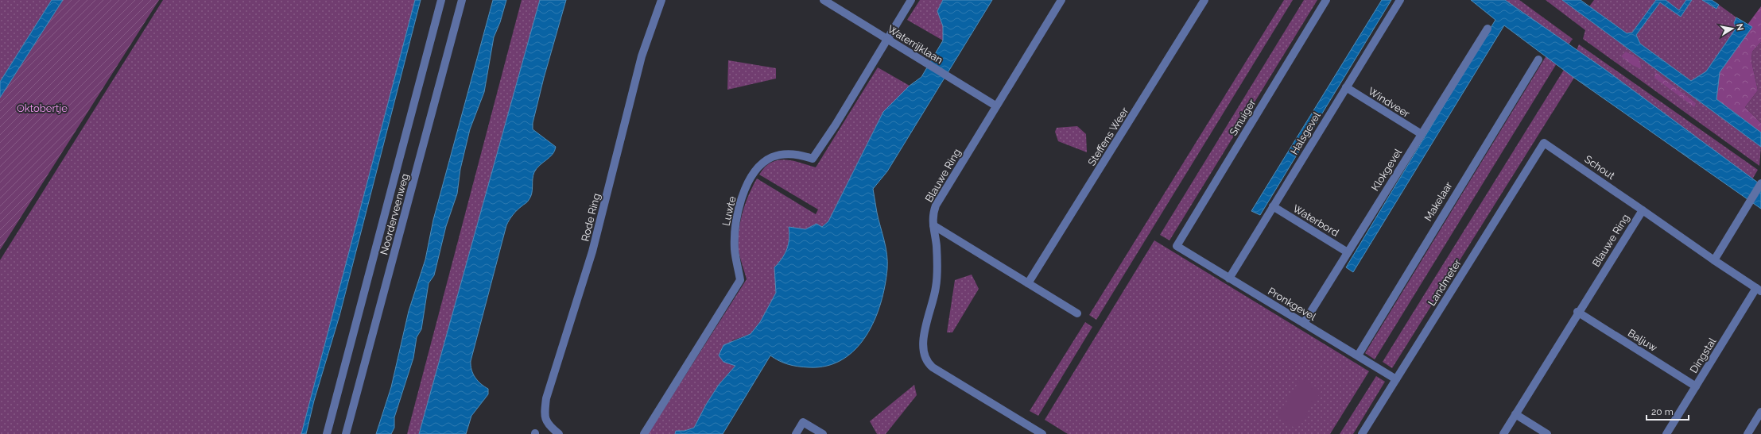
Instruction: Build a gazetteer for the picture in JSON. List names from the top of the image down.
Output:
{
  "streets": {
    "street": [
      "Waterrijklaan",
      "Windveer",
      "Smuiger",
      "Halsgevel",
      "Steffens Weer",
      "Schout",
      "Klokgevel",
      "Blauwe Ring",
      "Makelaar",
      "Luwte",
      "Noorderveenweg",
      "Rode Ring",
      "Waterbord",
      "Landmeter",
      "Pronkgevel",
      "Baljuw",
      "Dingstal"
    ]
  },
  "crossings": [
    ["Waterrijklaan", "Blauwe Ring"],
    ["Waterrijklaan", "Luwte"],
    ["Windveer", "Halsgevel"],
    ["Windveer", "Klokgevel"],
    ["Smuiger", "Pronkgevel"],
    ["Halsgevel", "Waterbord"],
    ["Halsgevel", "Pronkgevel"],
    ["Schout", "Blauwe Ring"],
    ["Schout", "Landmeter"],
    ["Klokgevel", "Waterbord"],
    ["Klokgevel", "Pronkgevel"],
    ["Blauwe Ring", "Baljuw"],
    ["Blauwe Ring", "Dingstal"],
    ["Makelaar", "Pronkgevel"],
    ["Landmeter", "Pronkgevel"],
    ["Baljuw", "Dingstal"]
  ],
  "parks": ["Oktobertje"],
  "scale_bar": "20 m",
  "north": "right"
}
